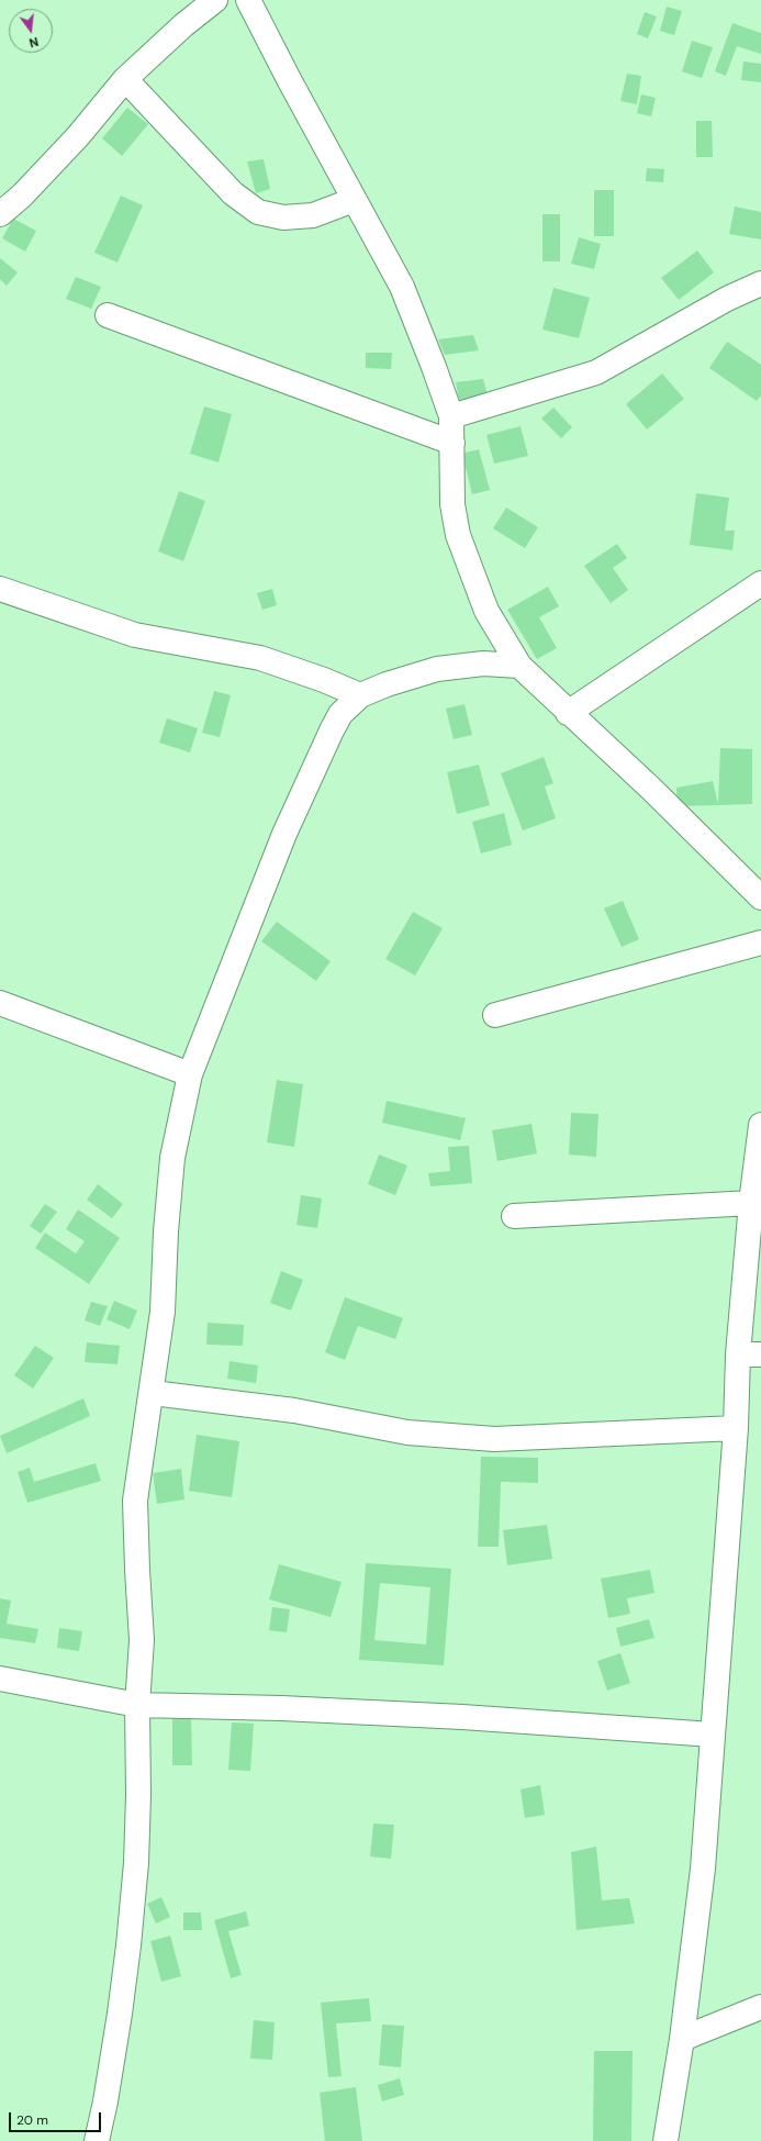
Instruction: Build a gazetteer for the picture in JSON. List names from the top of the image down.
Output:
{
  "scale_bar": "20 m",
  "north": "bottom"
}
